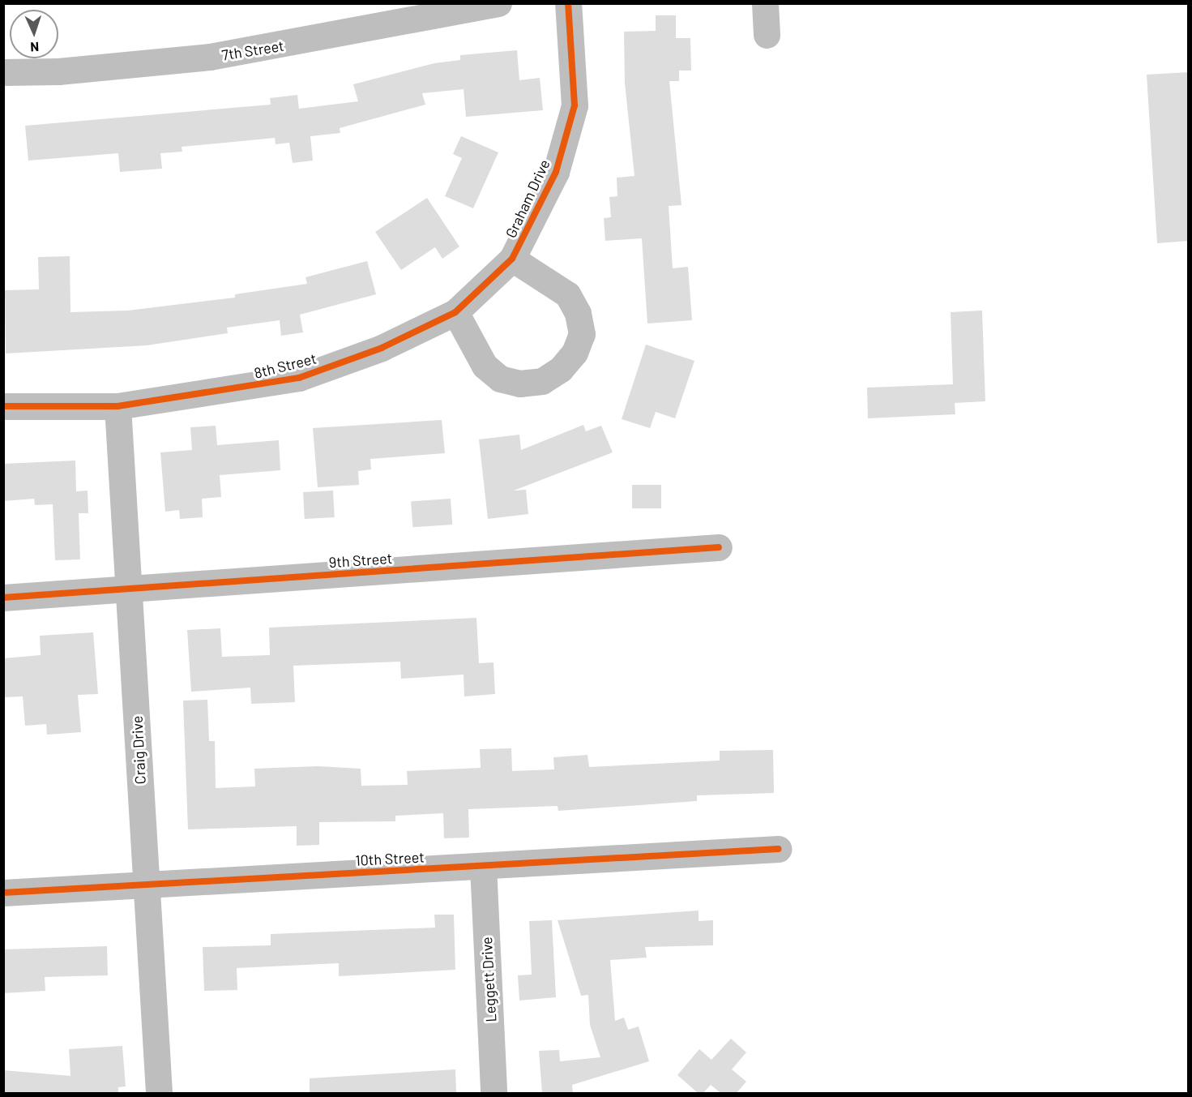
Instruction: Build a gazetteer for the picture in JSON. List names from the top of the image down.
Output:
{
  "streets": {
    "street": [
      "7th Street",
      "Graham Drive",
      "8th Street",
      "9th Street",
      "Craig Drive",
      "10th Street",
      "Leggett Drive"
    ]
  },
  "crossings": [
    ["Graham Drive", "8th Street"],
    ["8th Street", "Craig Drive"],
    ["9th Street", "Craig Drive"],
    ["Craig Drive", "10th Street"],
    ["10th Street", "Leggett Drive"]
  ],
  "north": "bottom"
}
